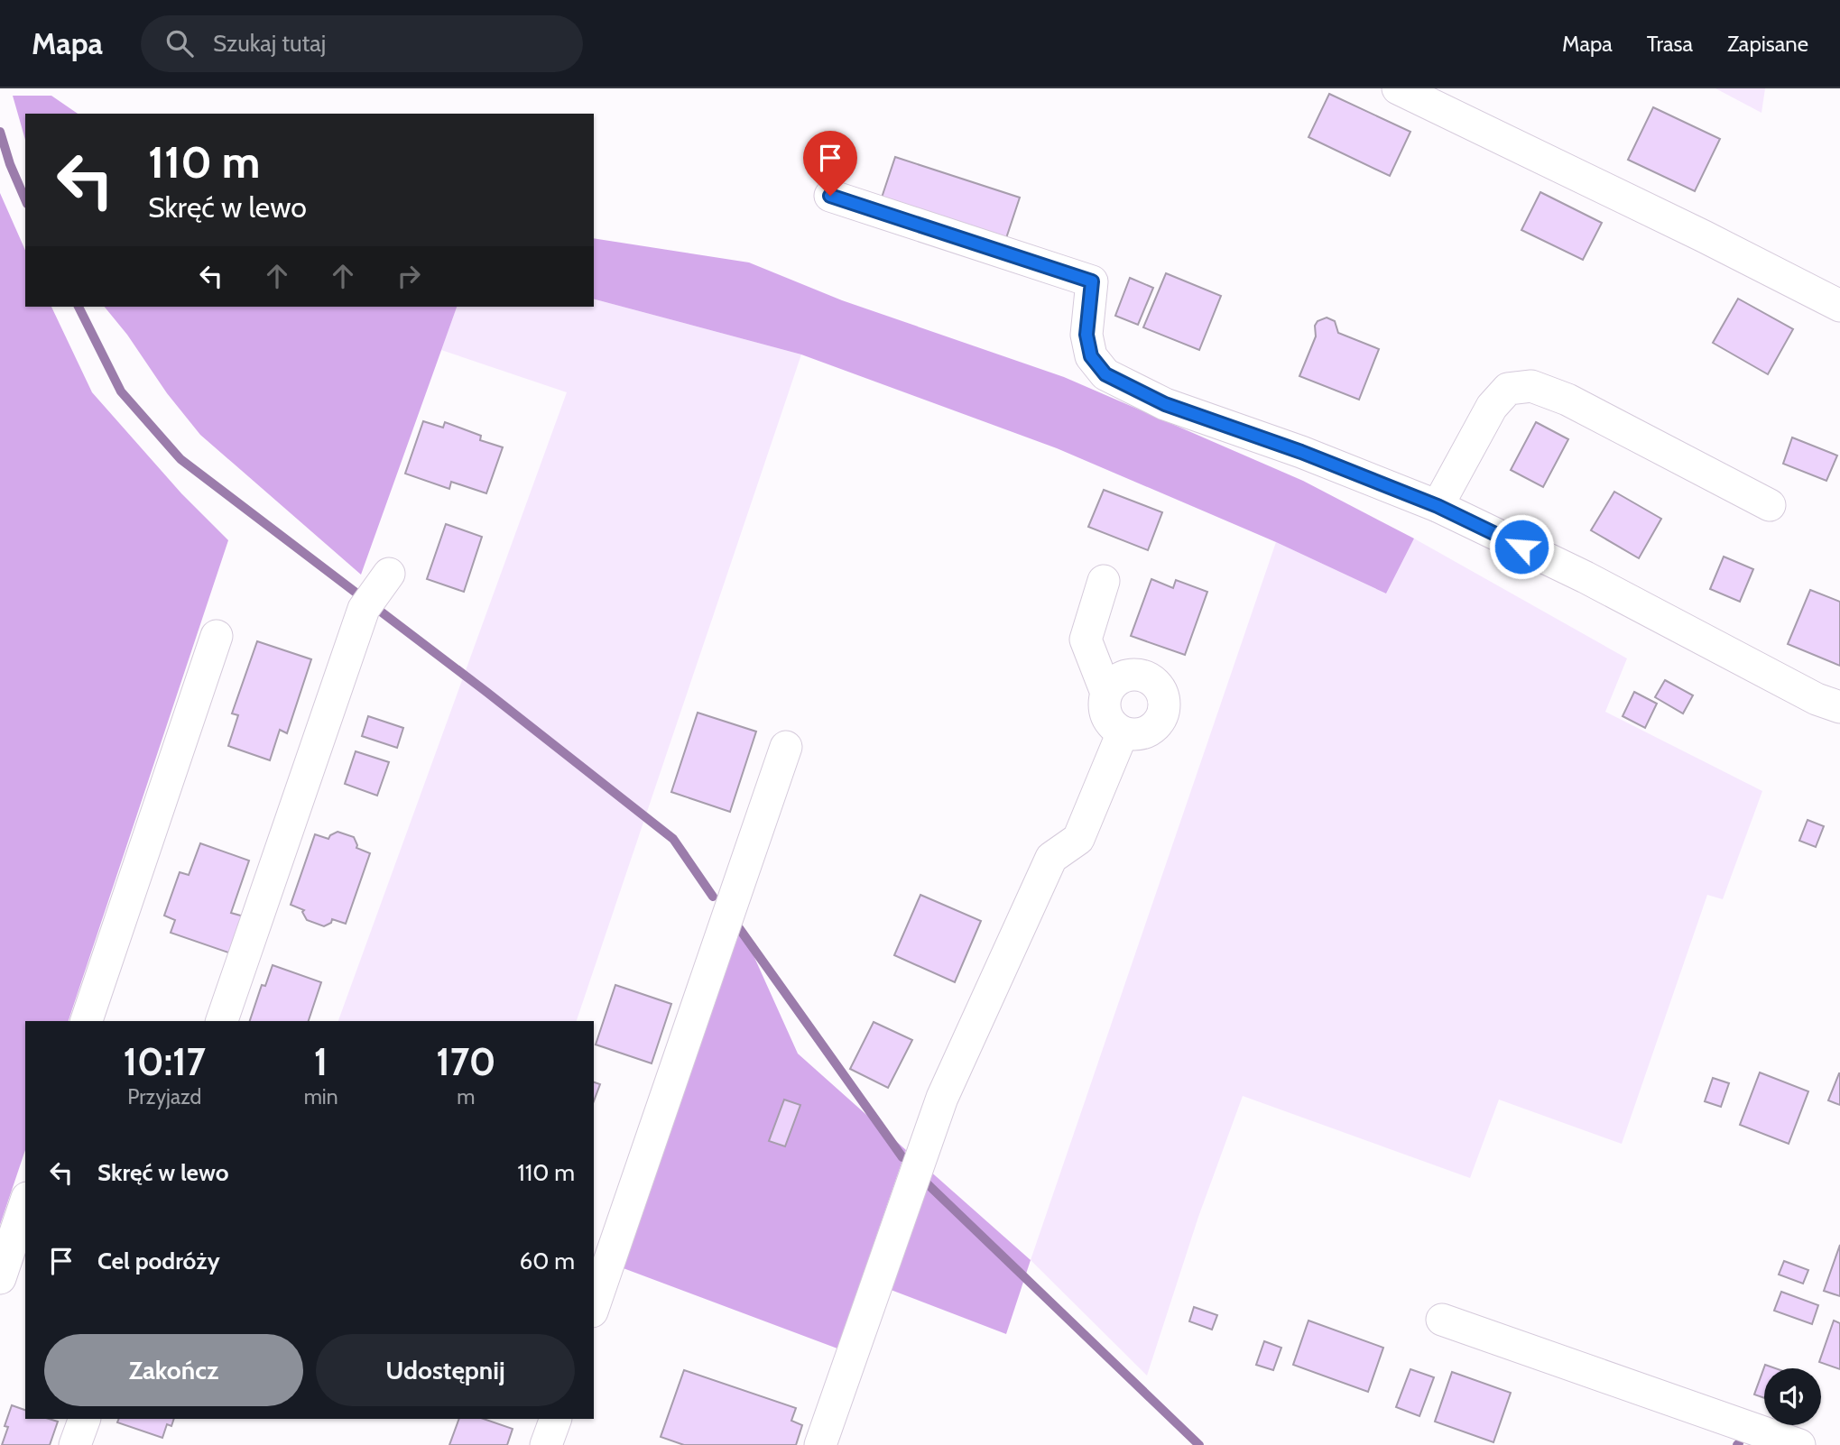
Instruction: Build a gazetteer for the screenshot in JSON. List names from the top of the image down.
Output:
{
  "page": {
    "header": "Mapa",
    "search": "Szukaj tutaj",
    "nav": ["Mapa", "Trasa", "Zapisane"],
    "turn": ["110 m", "Skręć w lewo"],
    "eta": [
      "10:17",
      "Przyjazd",
      "1",
      "min",
      "170",
      "m"
    ],
    "list": [
      {
        "name": "Skręć w lewo",
        "value": "110 m"
      },
      {
        "name": "Cel podróży",
        "value": "60 m"
      }
    ],
    "buttons": ["Zakończ", "Udostępnij"]
  }
}
